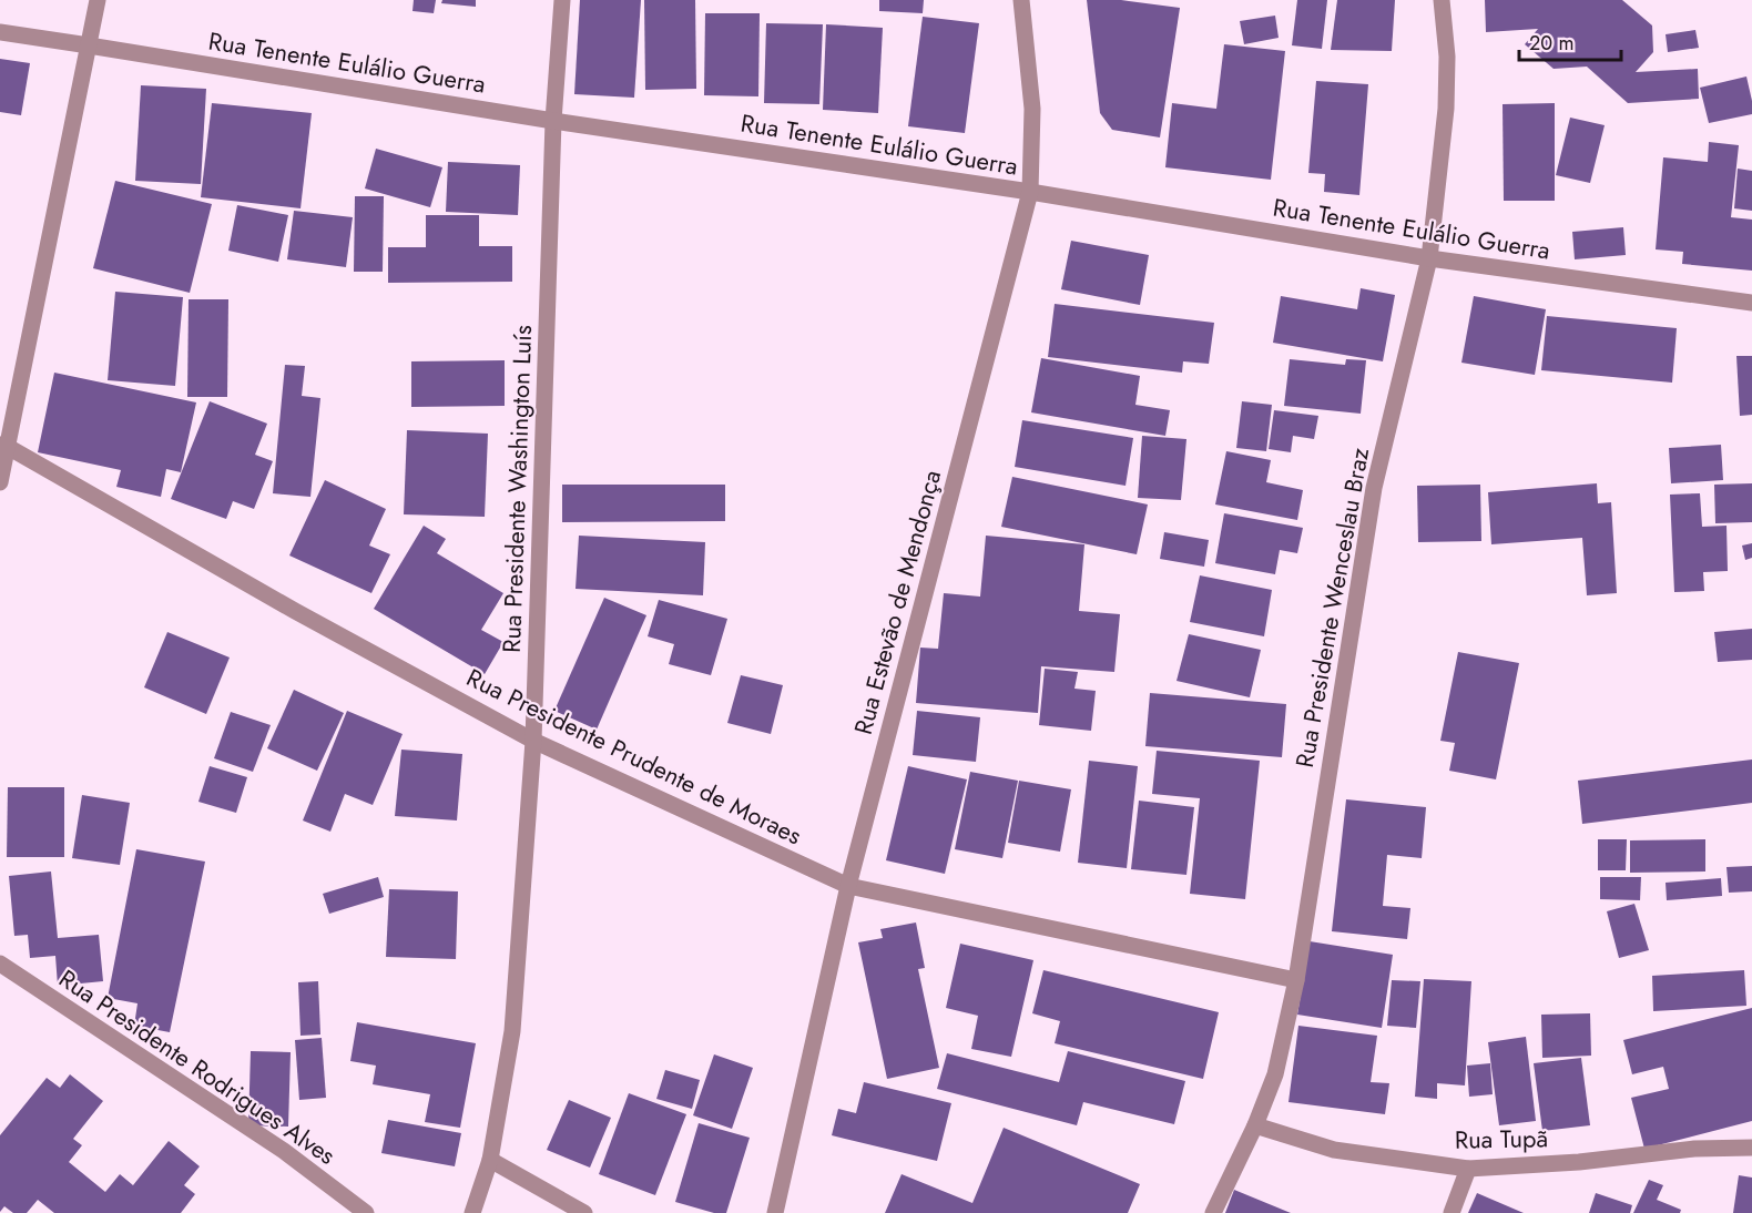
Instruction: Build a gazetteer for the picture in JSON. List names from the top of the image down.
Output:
{
  "streets": {
    "street": [
      "Rua Tenente Eulálio Guerra",
      "Rua Presidente Washington Luís",
      "Rua Estevão de Mendonça",
      "Rua Presidente Wenceslau Braz",
      "Rua Presidente Prudente de Moraes",
      "Rua Presidente Rodrigues Alves",
      "Rua Tupã"
    ]
  },
  "crossings": [
    ["Rua Tenente Eulálio Guerra", "Rua Presidente Washington Luís"],
    ["Rua Tenente Eulálio Guerra", "Rua Estevão de Mendonça"],
    ["Rua Tenente Eulálio Guerra", "Rua Presidente Wenceslau Braz"],
    ["Rua Presidente Washington Luís", "Rua Presidente Prudente de Moraes"],
    ["Rua Estevão de Mendonça", "Rua Presidente Prudente de Moraes"],
    ["Rua Presidente Wenceslau Braz", "Rua Presidente Prudente de Moraes"],
    ["Rua Presidente Wenceslau Braz", "Rua Tupã"]
  ],
  "scale_bar": "20 m"
}
